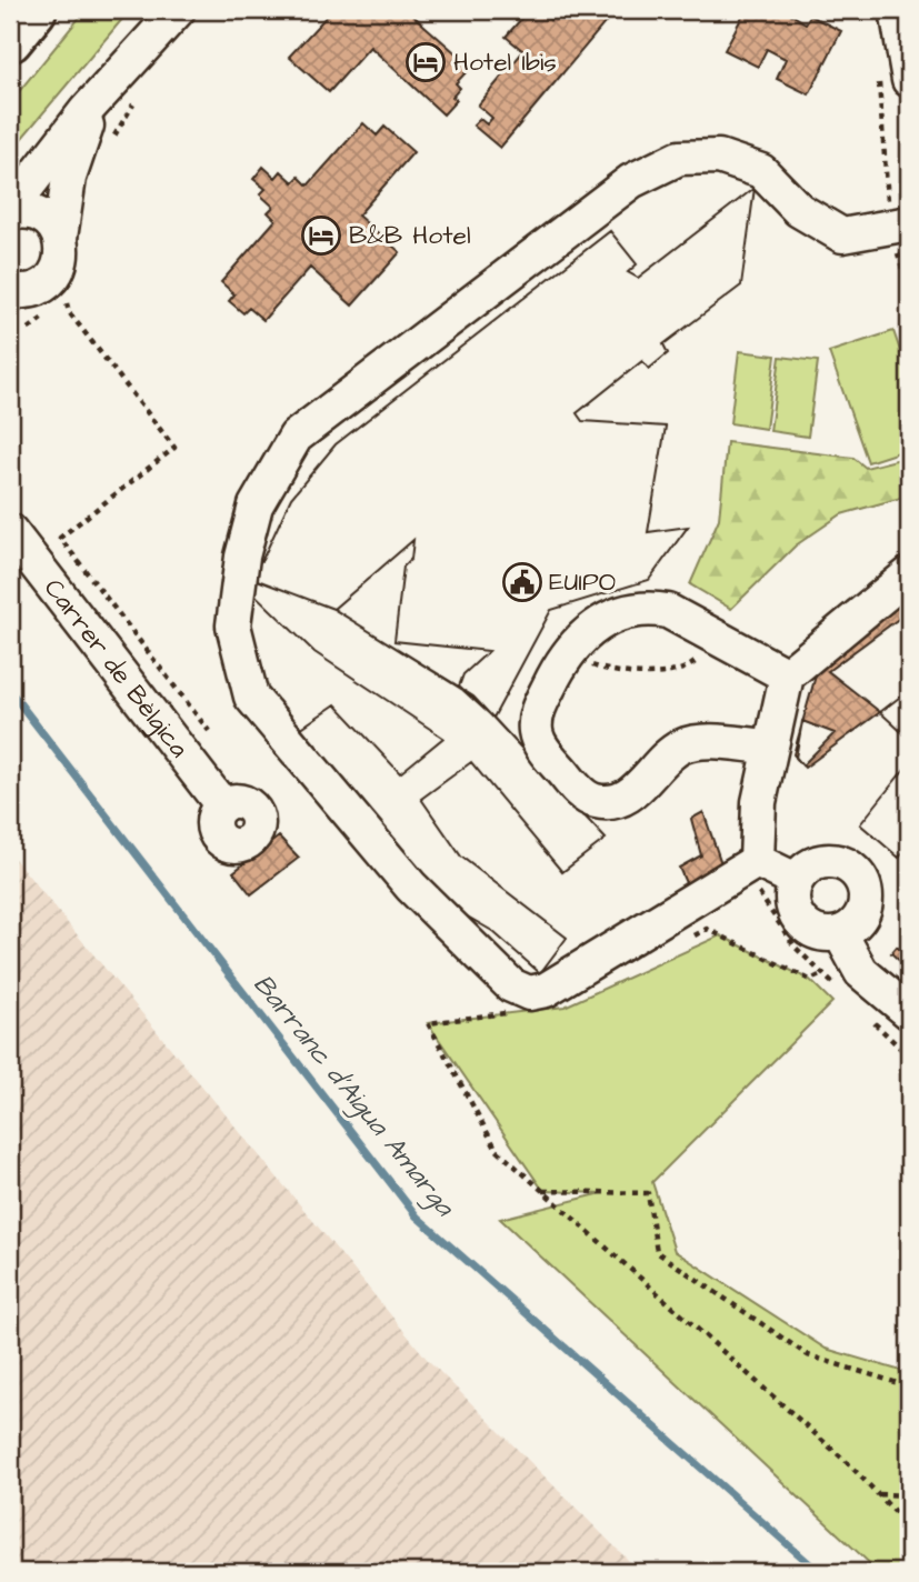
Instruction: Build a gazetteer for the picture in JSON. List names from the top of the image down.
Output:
{
  "streets": {
    "street": ["Carrer de Bèlgica"]
  },
  "water": ["Barranc d'Aigua Amarga"],
  "places": {
    "hotel": ["Hotel Ibis", "B&B Hotel"],
    "public building": ["EUIPO"]
  }
}
